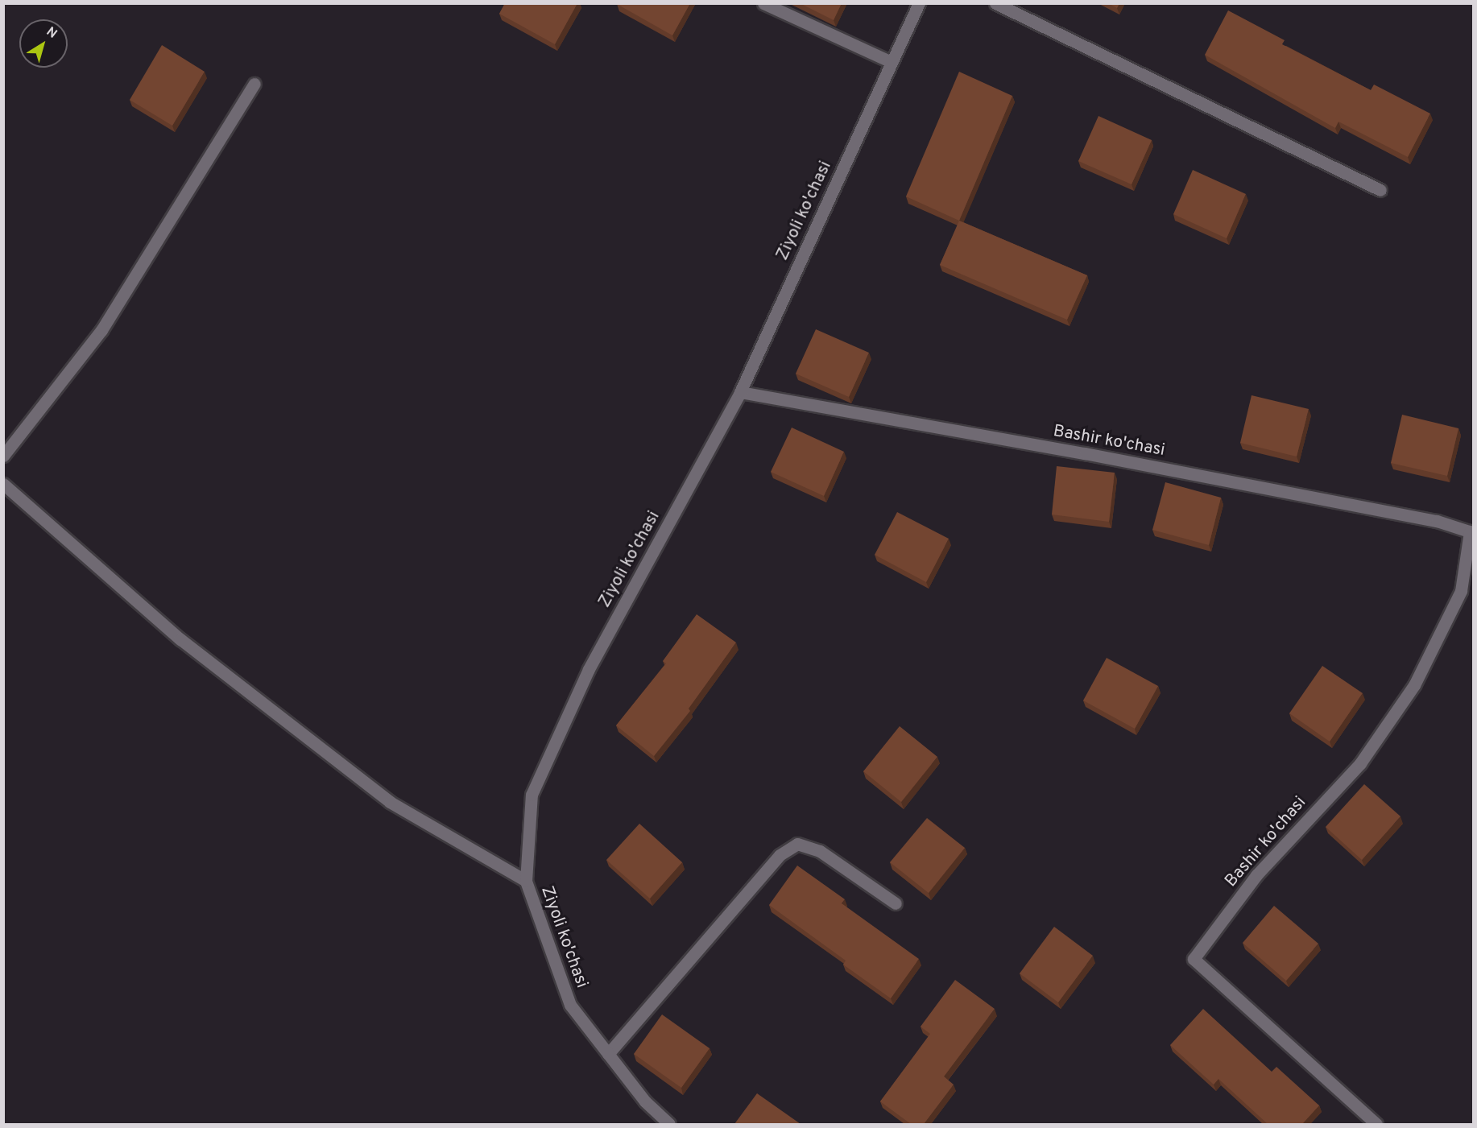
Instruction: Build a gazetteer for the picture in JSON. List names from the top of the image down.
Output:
{
  "streets": {
    "street": ["Ziyoli ko'chasi", "Bashir ko'chasi"]
  },
  "crossings": [
    ["Ziyoli ko'chasi", "Bashir ko'chasi"]
  ],
  "north": "top right"
}
